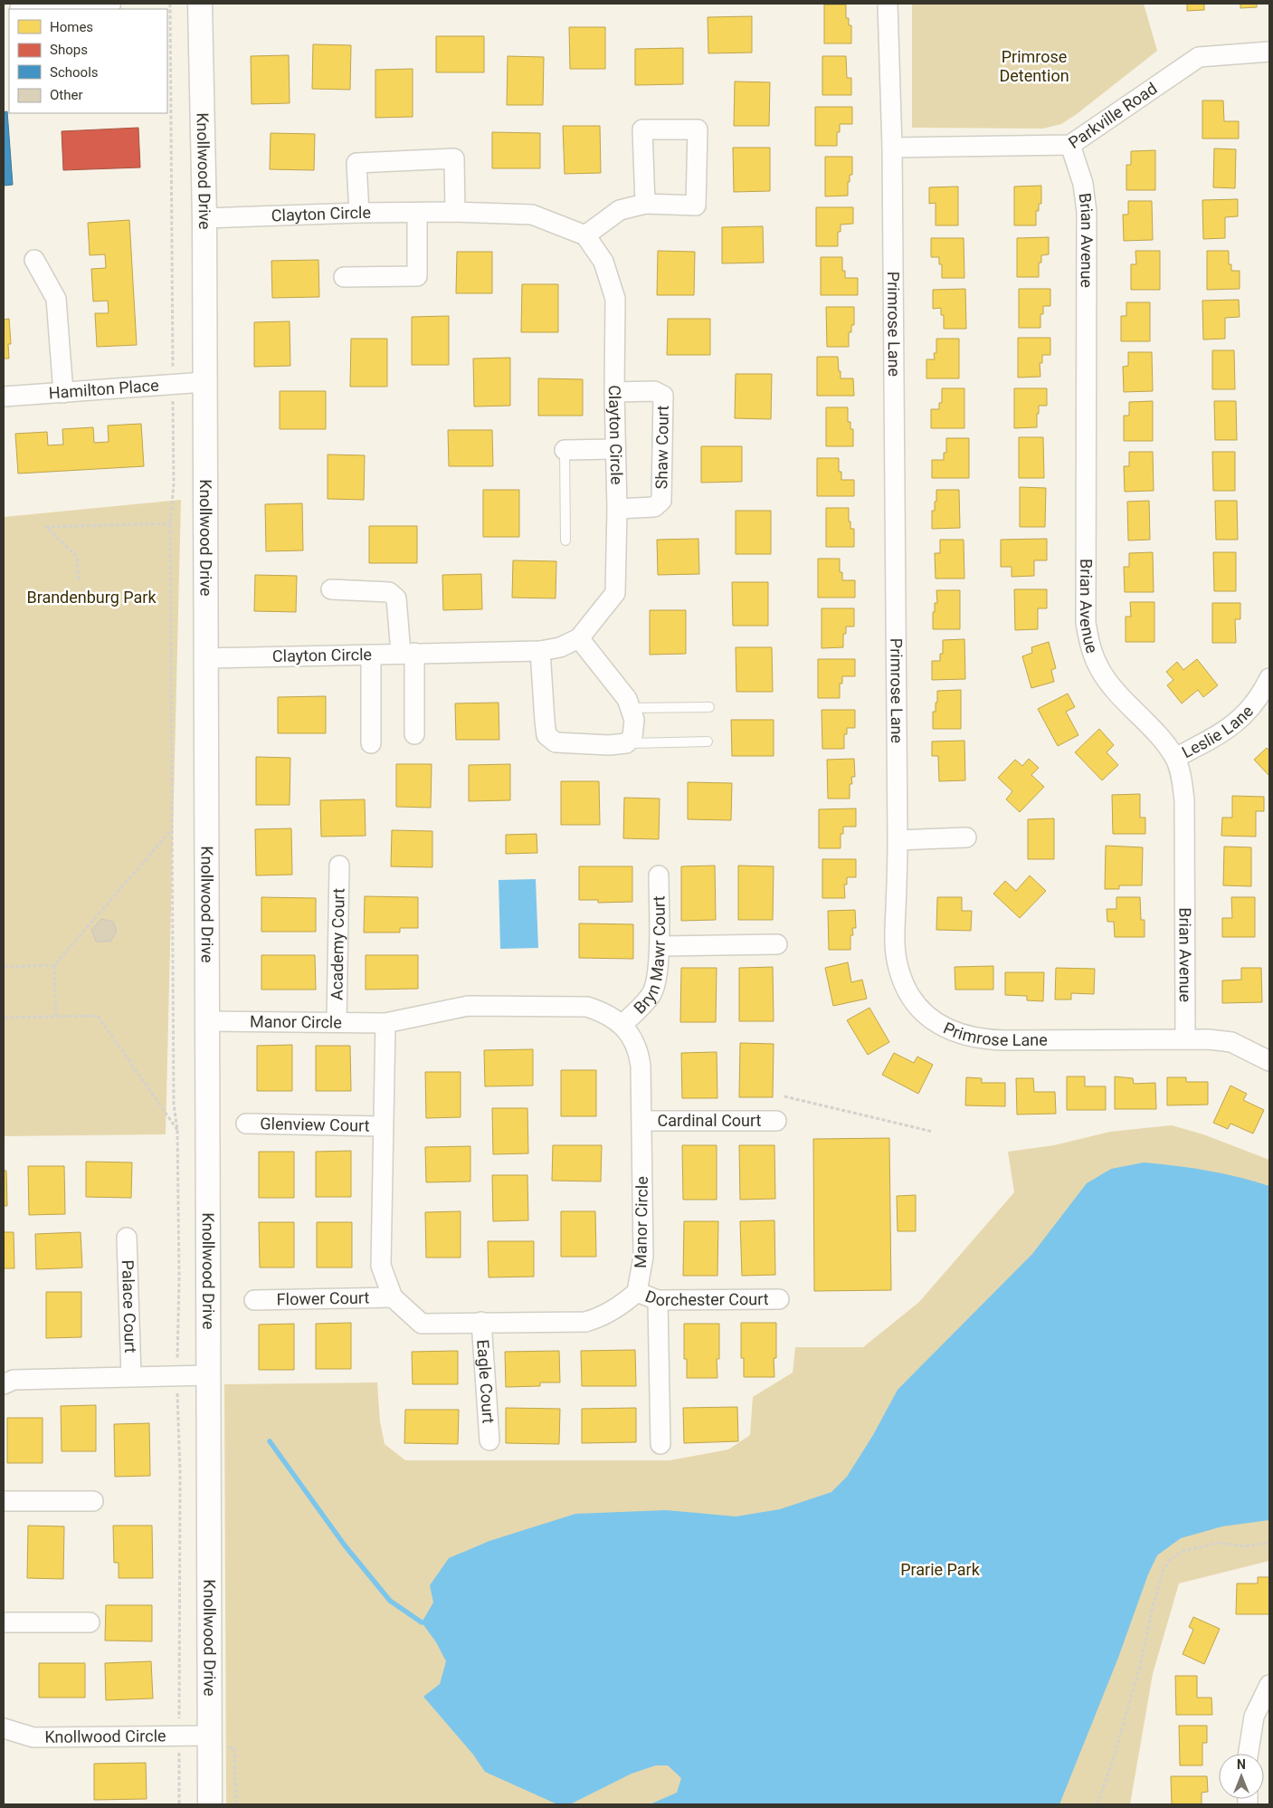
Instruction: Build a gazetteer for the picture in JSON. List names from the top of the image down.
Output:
{
  "streets": {
    "street": [
      "Parkville Road",
      "Knollwood Drive",
      "Clayton Circle",
      "Brian Avenue",
      "Primrose Lane",
      "Hamilton Place",
      "Shaw Court",
      "Leslie Lane",
      "Academy Court",
      "Bryn Mawr Court",
      "Manor Circle",
      "Cardinal Court",
      "Glenview Court",
      "Dorchester Court",
      "Flower Court",
      "Palace Court",
      "Eagle Court",
      "Knollwood Circle"
    ]
  },
  "crossings": [
    ["Parkville Road", "Brian Avenue"],
    ["Parkville Road", "Primrose Lane"],
    ["Knollwood Drive", "Clayton Circle"],
    ["Knollwood Drive", "Hamilton Place"],
    ["Knollwood Drive", "Manor Circle"],
    ["Knollwood Drive", "Knollwood Circle"],
    ["Clayton Circle", "Shaw Court"],
    ["Brian Avenue", "Primrose Lane"],
    ["Brian Avenue", "Leslie Lane"],
    ["Academy Court", "Manor Circle"],
    ["Bryn Mawr Court", "Manor Circle"],
    ["Manor Circle", "Cardinal Court"],
    ["Manor Circle", "Dorchester Court"]
  ],
  "parks": ["Primrose Detention", "Brandenburg Park", "Prarie Park"],
  "legend": [
    "Homes",
    "Shops",
    "Schools",
    "Other"
  ],
  "north": "top"
}
